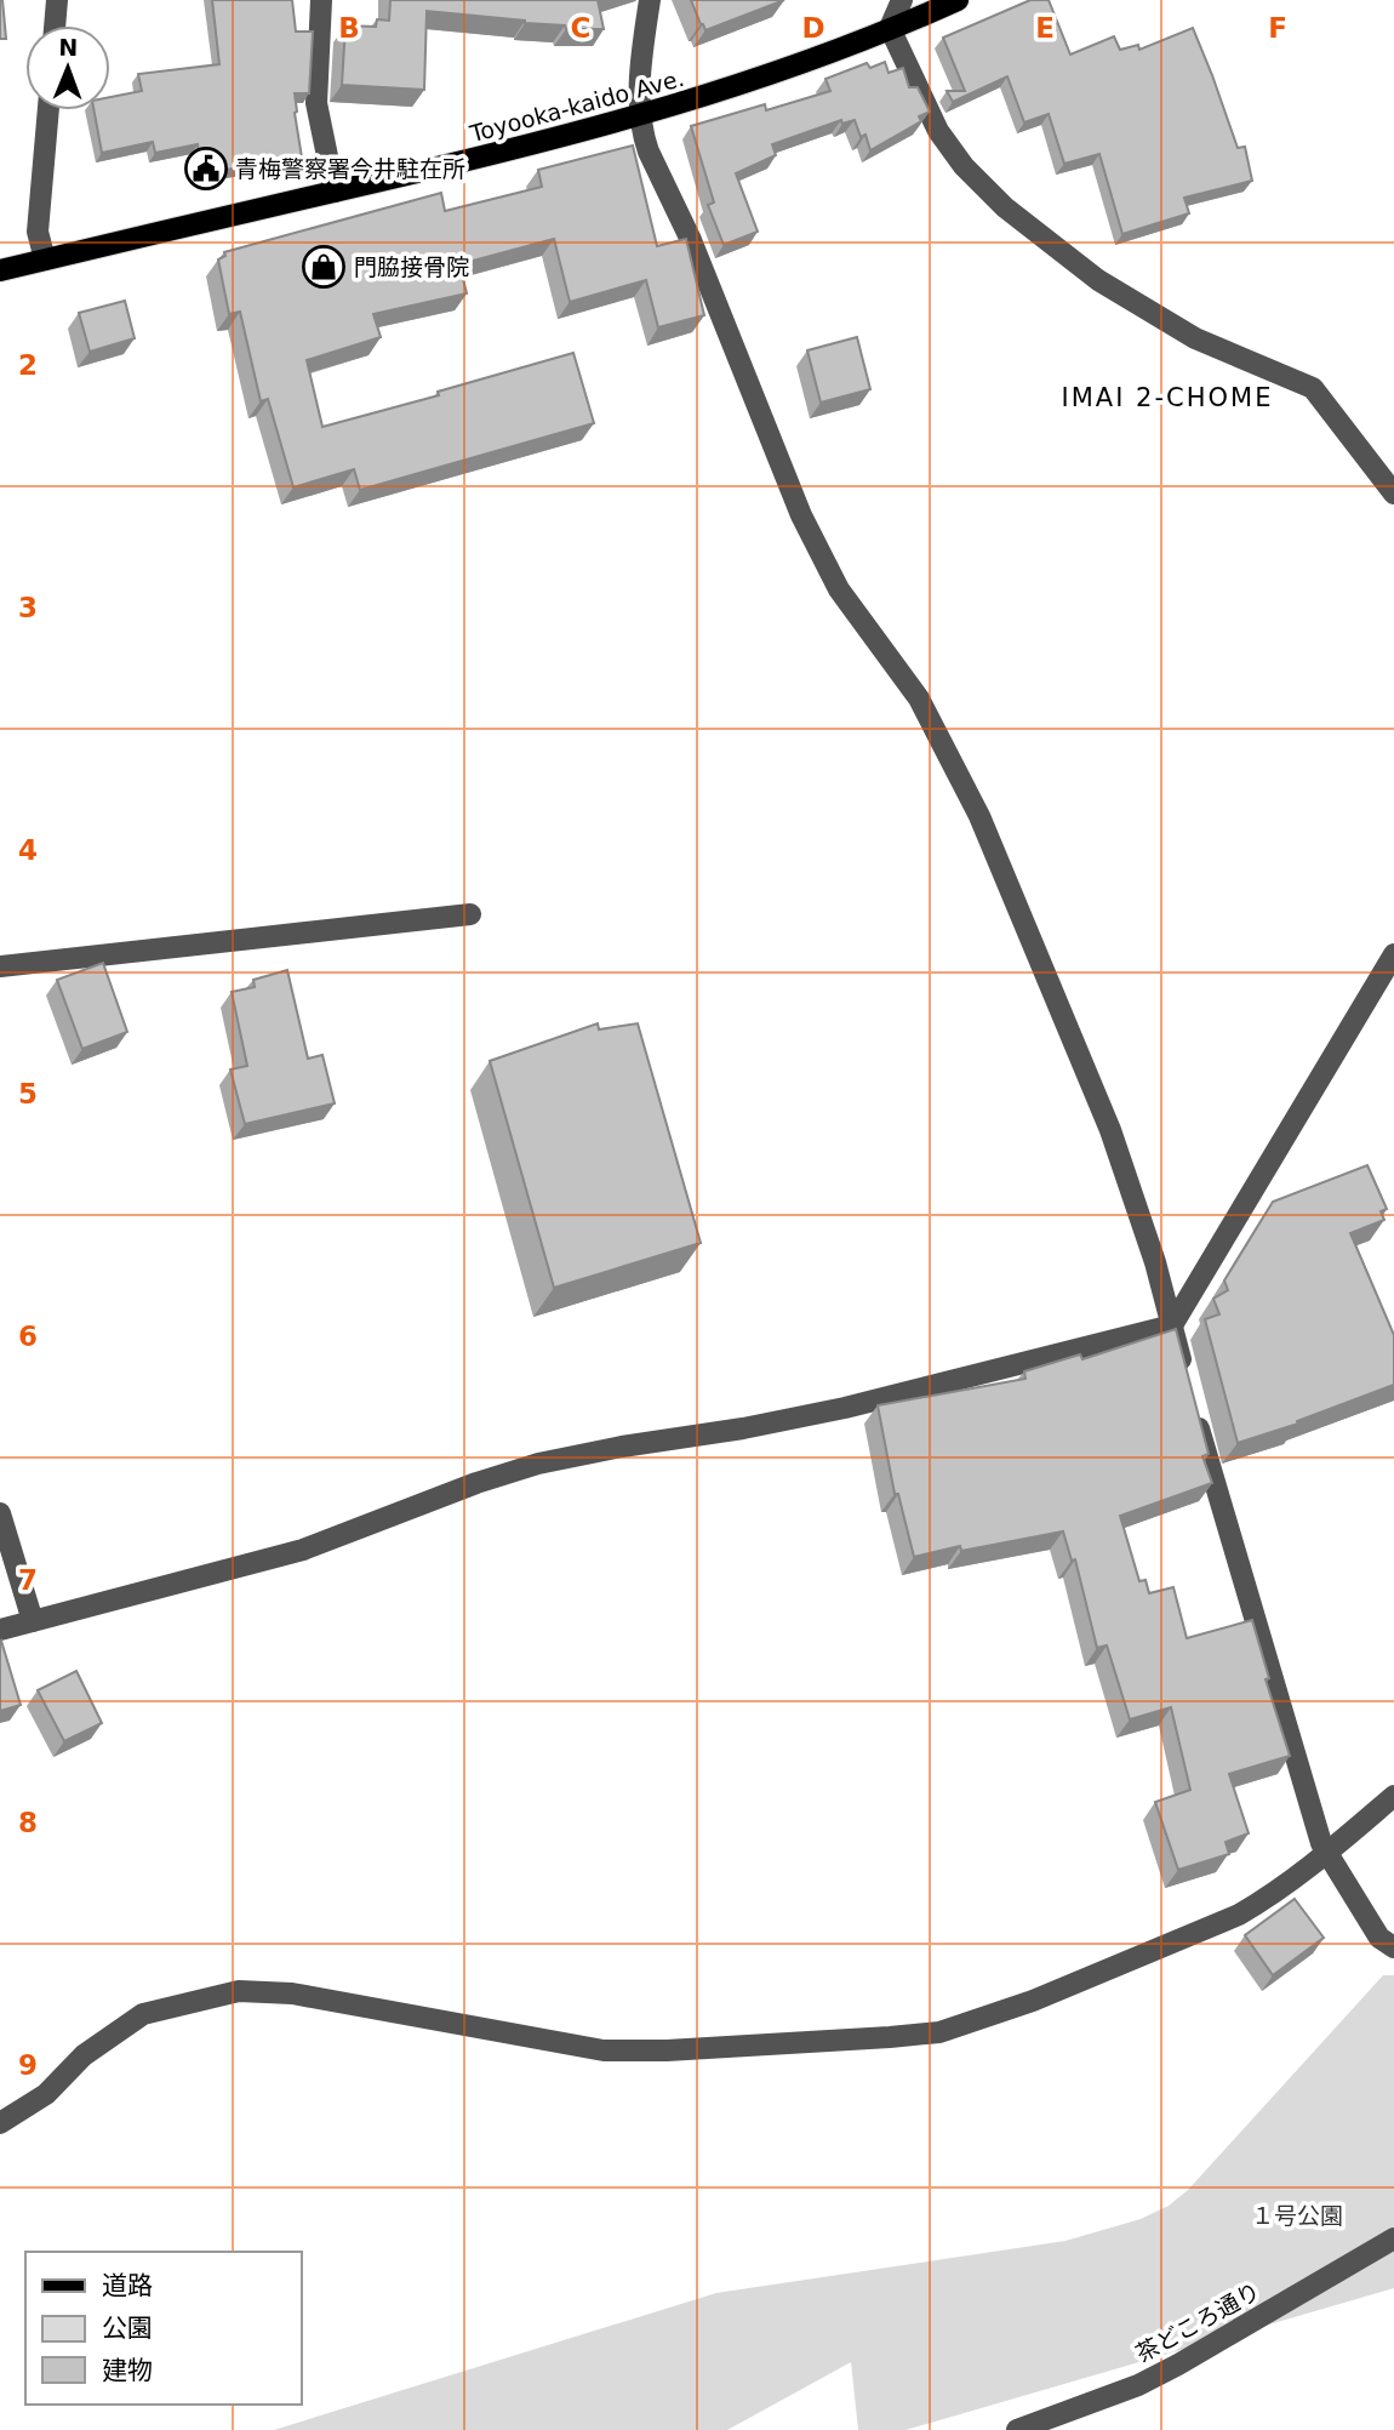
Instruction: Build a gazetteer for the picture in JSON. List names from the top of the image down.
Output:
{
  "streets": {
    "main road": ["Toyooka-kaido Ave."],
    "street": ["茶どころ通り"]
  },
  "districts": ["IMAI 2-CHOME"],
  "parks": ["１号公園"],
  "places": {
    "public building": ["青梅警察署今井駐在所"],
    "shop": ["門脇接骨院"]
  },
  "legend": ["道路", "公園", "建物"],
  "north": "top",
  "grid": {
    "columns": [
      "B",
      "C",
      "D",
      "E",
      "F"
    ],
    "rows": [
      "2",
      "3",
      "4",
      "5",
      "6",
      "7",
      "8",
      "9"
    ]
  }
}
